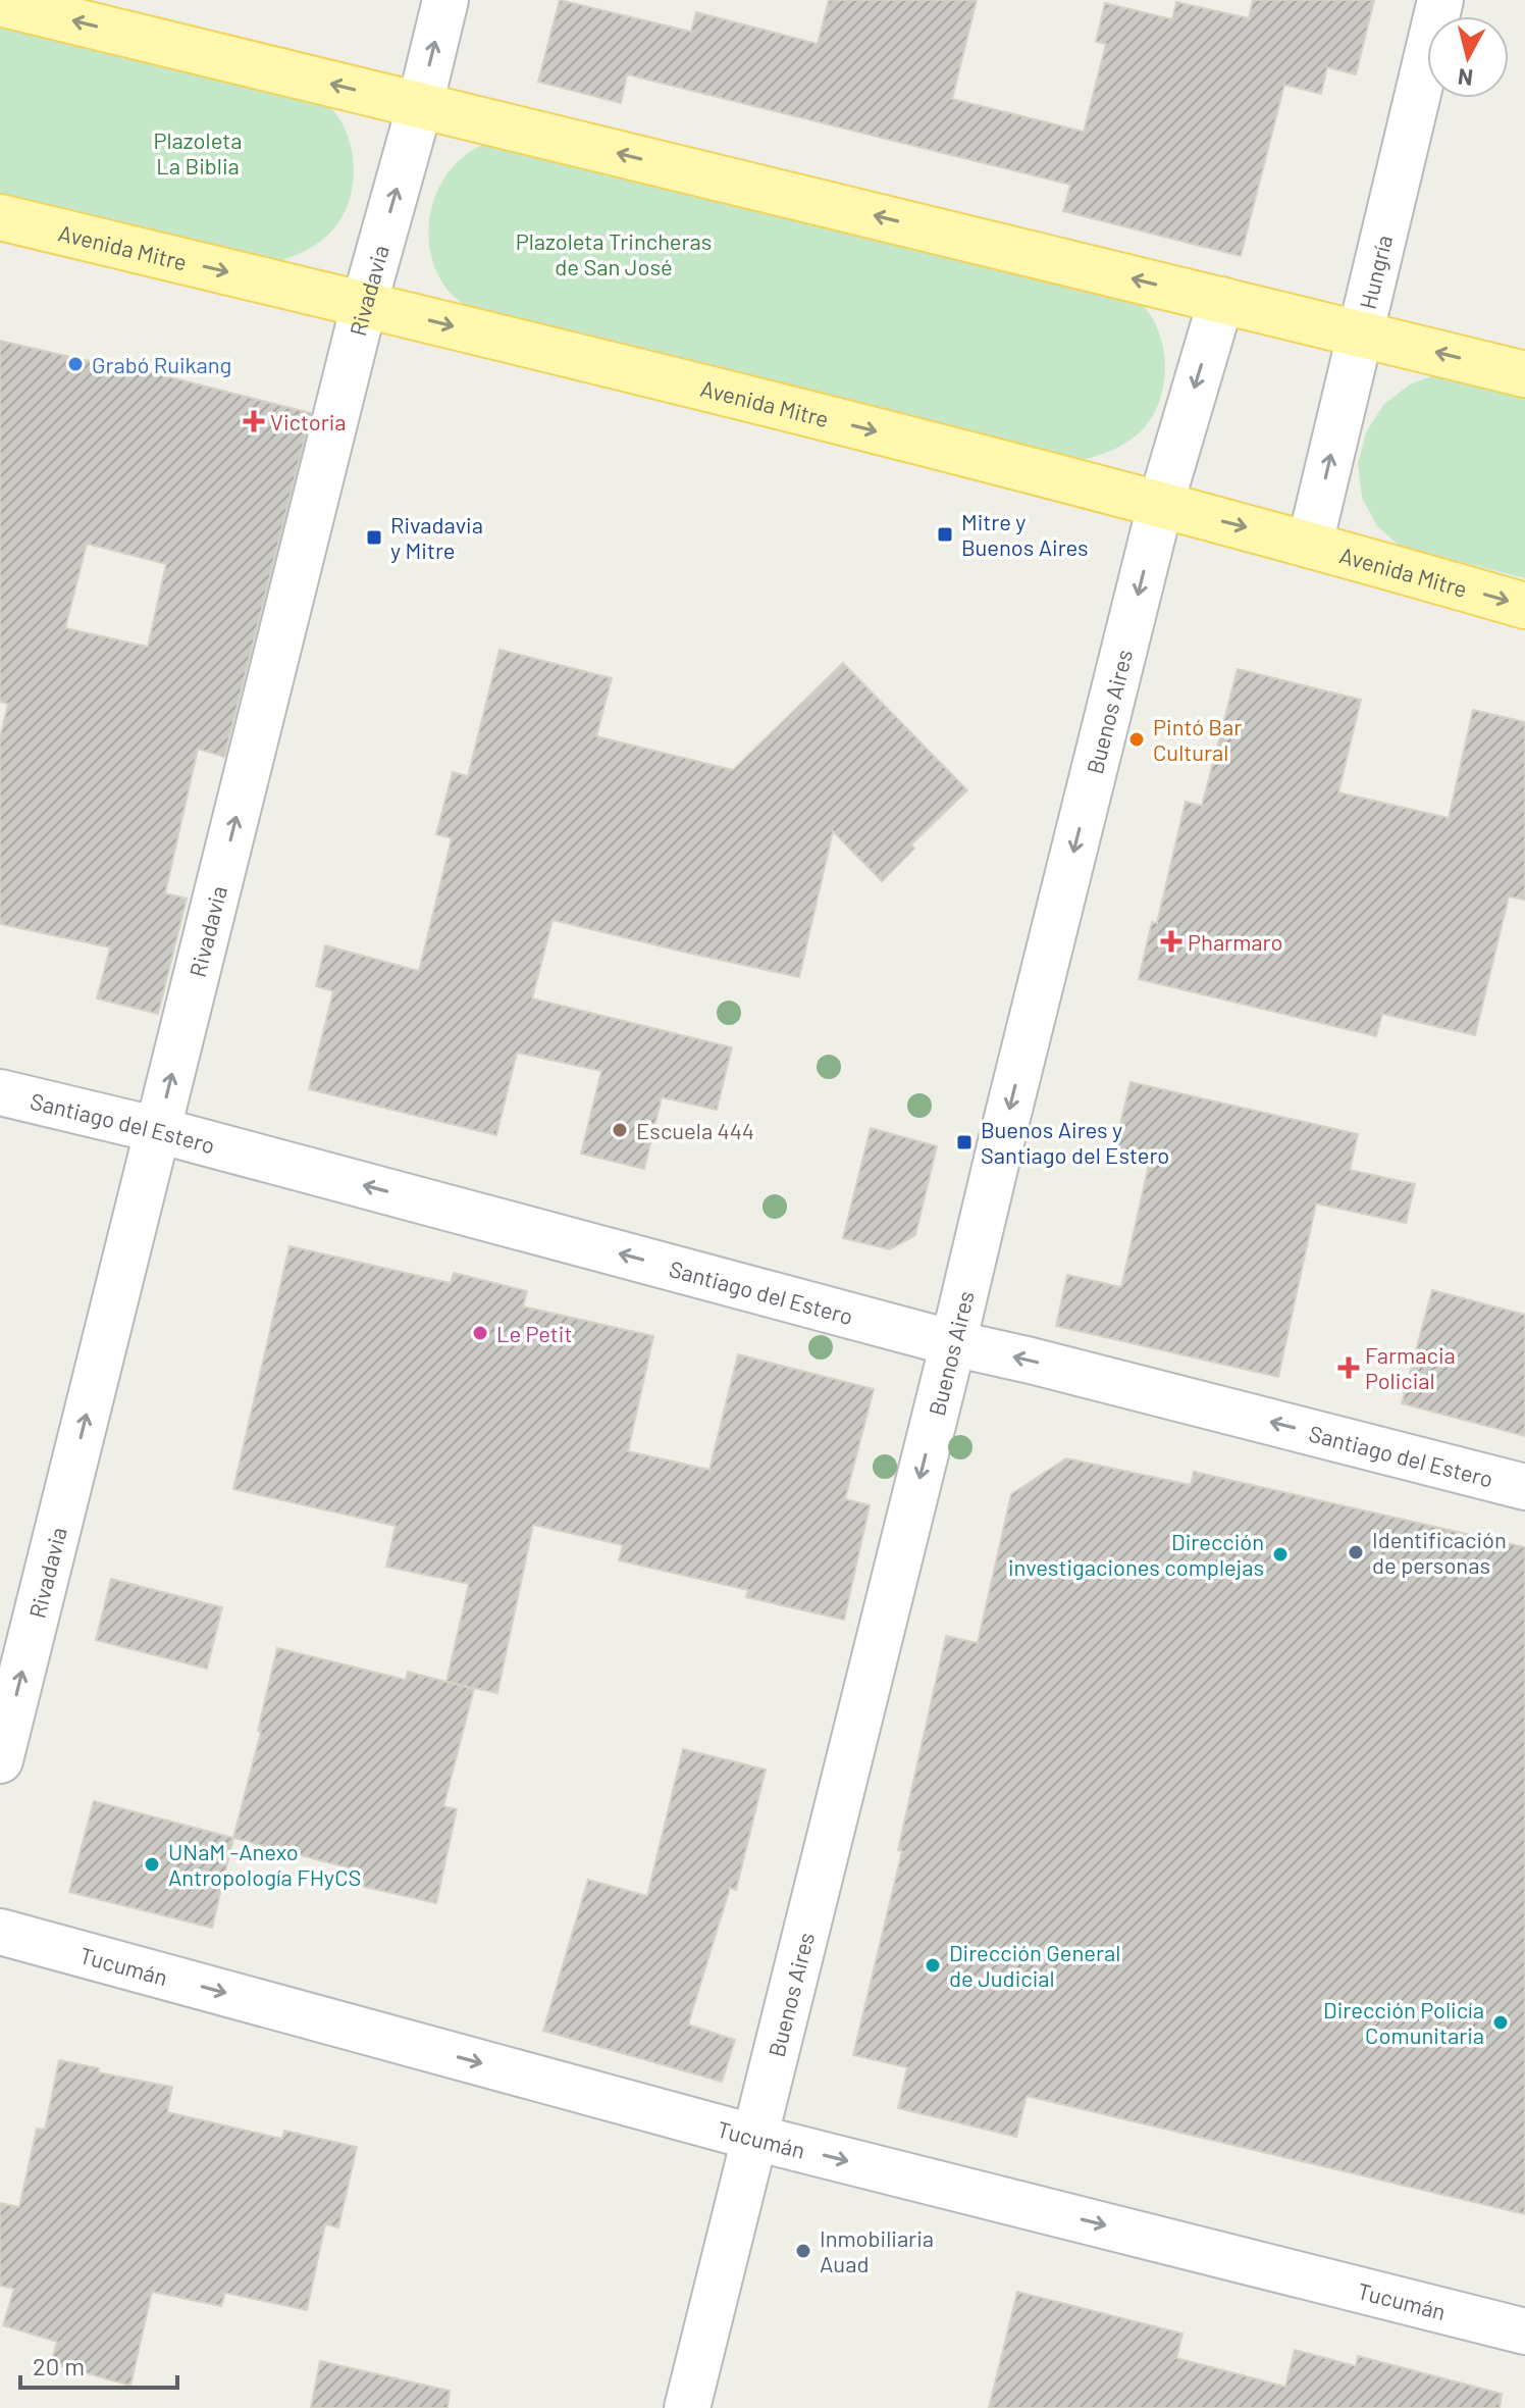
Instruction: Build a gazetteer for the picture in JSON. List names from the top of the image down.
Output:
{
  "streets": {
    "main road": ["Avenida Mitre"],
    "street": [
      "Hungría",
      "Rivadavia",
      "Buenos Aires",
      "Santiago del Estero",
      "Tucumán"
    ]
  },
  "crossings": [
    ["Avenida Mitre", "Hungría"],
    ["Avenida Mitre", "Rivadavia"],
    ["Avenida Mitre", "Buenos Aires"],
    ["Rivadavia", "Santiago del Estero"],
    ["Buenos Aires", "Santiago del Estero"],
    ["Buenos Aires", "Tucumán"]
  ],
  "one_way": [
    "Hungría",
    "Rivadavia",
    "Buenos Aires",
    "Santiago del Estero",
    "Tucumán"
  ],
  "parks": ["Plazoleta La Biblia", "Plazoleta Trincheras de San José"],
  "places": {
    "other": [
      "Grabó Ruikang",
      "Pintó Bar Cultural",
      "Escuela 444",
      "Le Petit",
      "Identificación de personas",
      "Dirección investigaciones complejas",
      "UNaM -Anexo Antropología FHyCS",
      "Dirección General de Judicial",
      "Dirección Policía Comunitaria",
      "Inmobiliaria Auad"
    ],
    "health": ["Victoria", "Pharmaro", "Farmacia Policial"],
    "transit": ["Mitre y Buenos Aires", "Rivadavia y Mitre", "Buenos Aires y Santiago del Estero"]
  },
  "scale_bar": "20 m",
  "north": "bottom"
}
